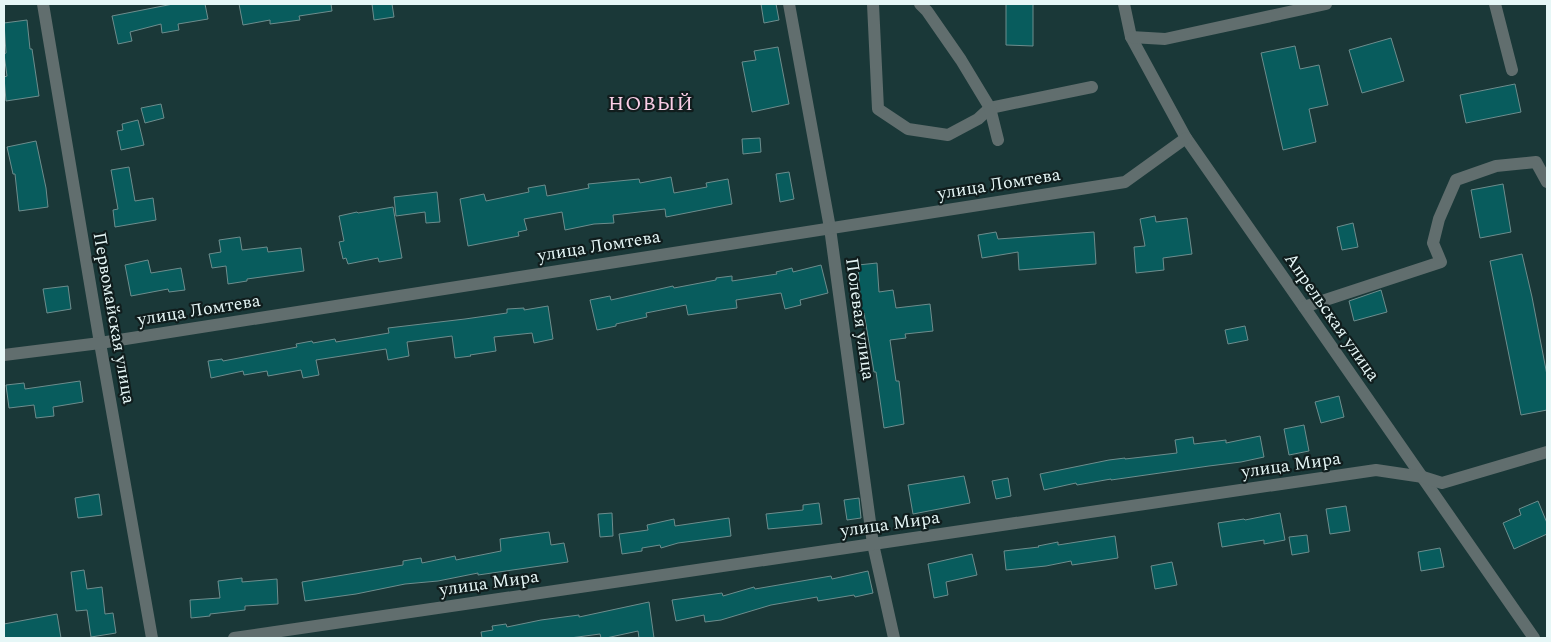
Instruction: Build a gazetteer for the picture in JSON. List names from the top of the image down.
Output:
{
  "streets": {
    "street": [
      "улица Ломтева",
      "Апрельская улица",
      "Первомайская улица",
      "Полевая улица",
      "улица Мира"
    ]
  },
  "crossings": [
    ["улица Ломтева", "Апрельская улица"],
    ["улица Ломтева", "Первомайская улица"],
    ["улица Ломтева", "Полевая улица"],
    ["Апрельская улица", "улица Мира"],
    ["Полевая улица", "улица Мира"]
  ],
  "districts": ["НОВЫЙ"]
}
